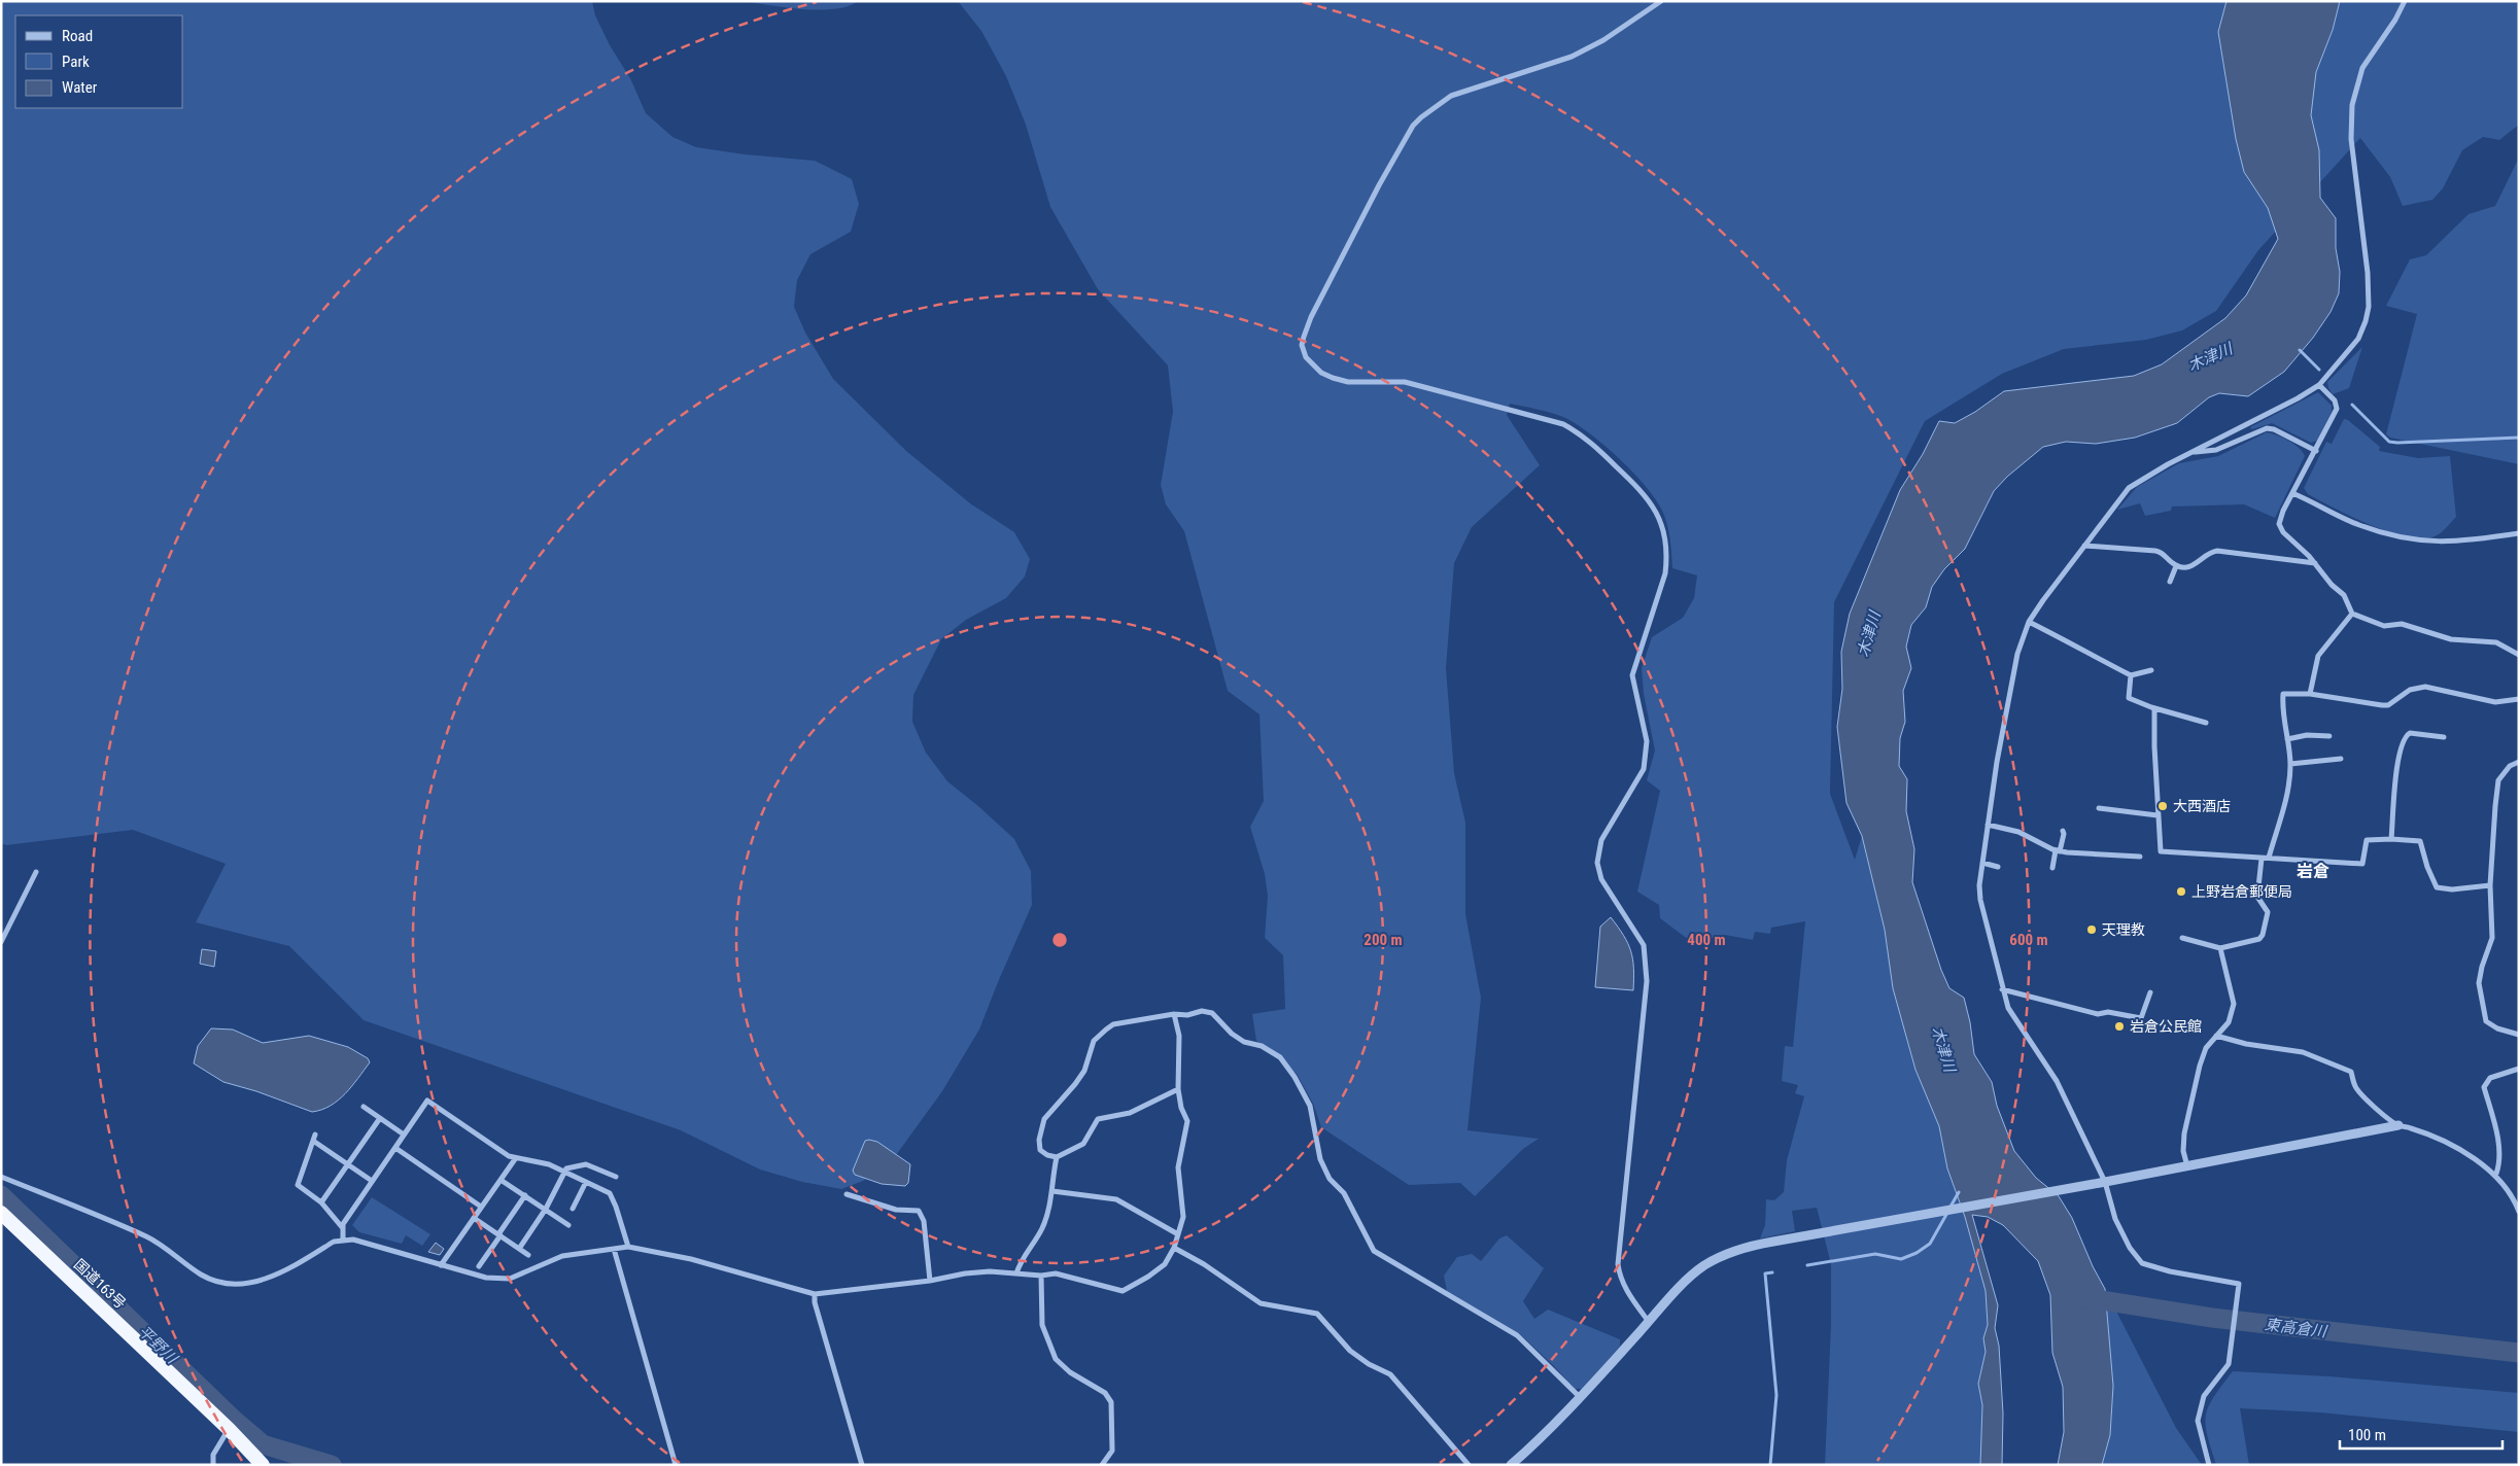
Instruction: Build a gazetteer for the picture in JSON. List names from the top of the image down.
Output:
{
  "streets": {
    "highway": ["国道163号"]
  },
  "districts": ["岩倉"],
  "water": ["木津川", "東高倉川", "平野川"],
  "places": [
    "大西酒店",
    "上野岩倉郵便局",
    "天理教",
    "岩倉公民館"
  ],
  "legend": ["Road", "Park", "Water"],
  "scale_bar": "100 m",
  "rings": ["200 m", "400 m", "600 m"]
}
